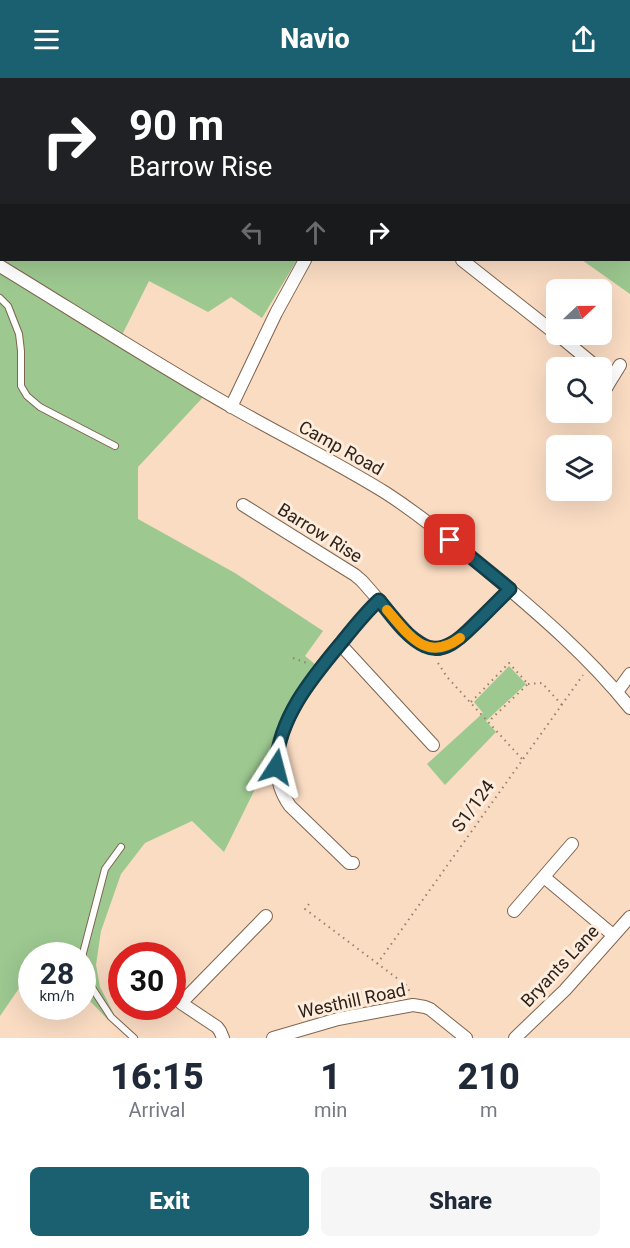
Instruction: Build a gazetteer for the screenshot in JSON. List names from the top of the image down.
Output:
{
  "streets": {
    "street": [
      "Camp Road",
      "Barrow Rise",
      "Bryants Lane",
      "Westhill Road"
    ],
    "path": ["S1/124"]
  },
  "crossings": [
    ["Camp Road", "S1/124"]
  ],
  "north": "right",
  "page": {
    "header": "Navio",
    "turn": ["90 m", "Barrow Rise"],
    "speed": "28 km/h",
    "limit": "30",
    "eta": [
      "16:15",
      "Arrival",
      "1",
      "min",
      "210",
      "m"
    ],
    "buttons": ["Exit", "Share"]
  }
}
